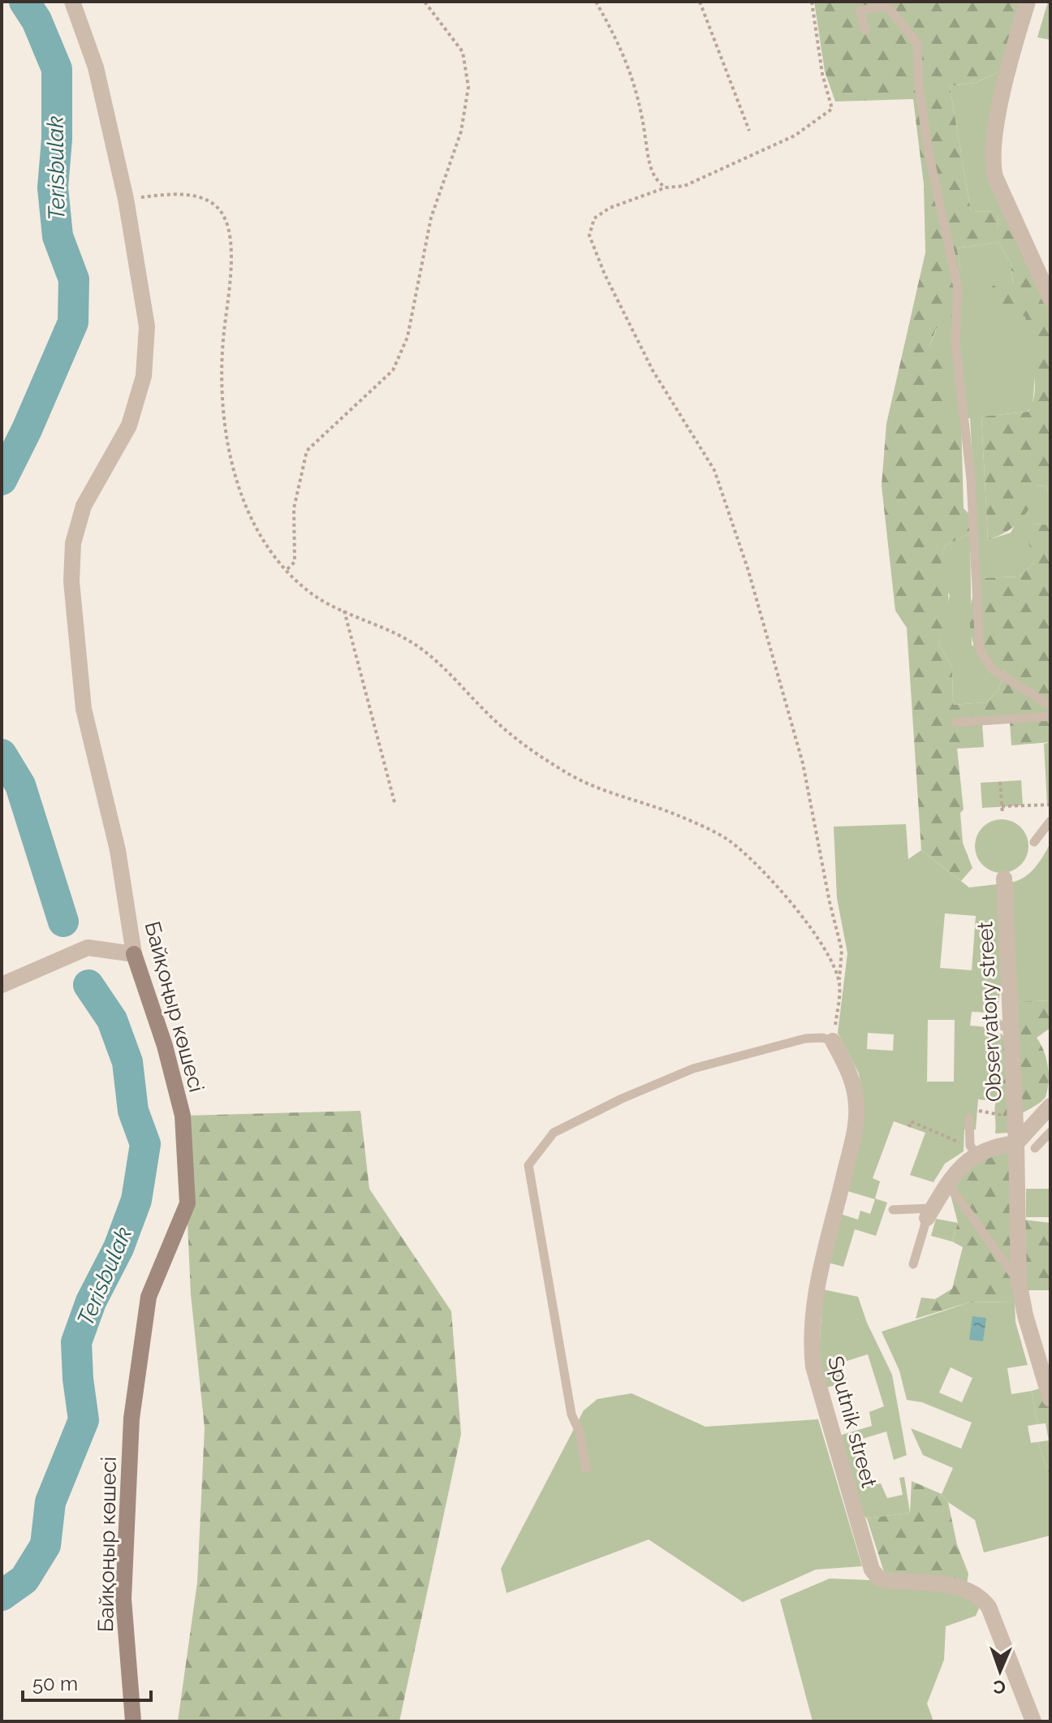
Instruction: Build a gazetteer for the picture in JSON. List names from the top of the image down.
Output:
{
  "streets": {
    "street": ["Байқоңыр көшесі", "Observatory street", "Sputnik street"]
  },
  "water": ["Terisbulak"],
  "scale_bar": "50 m",
  "north": "bottom"
}
